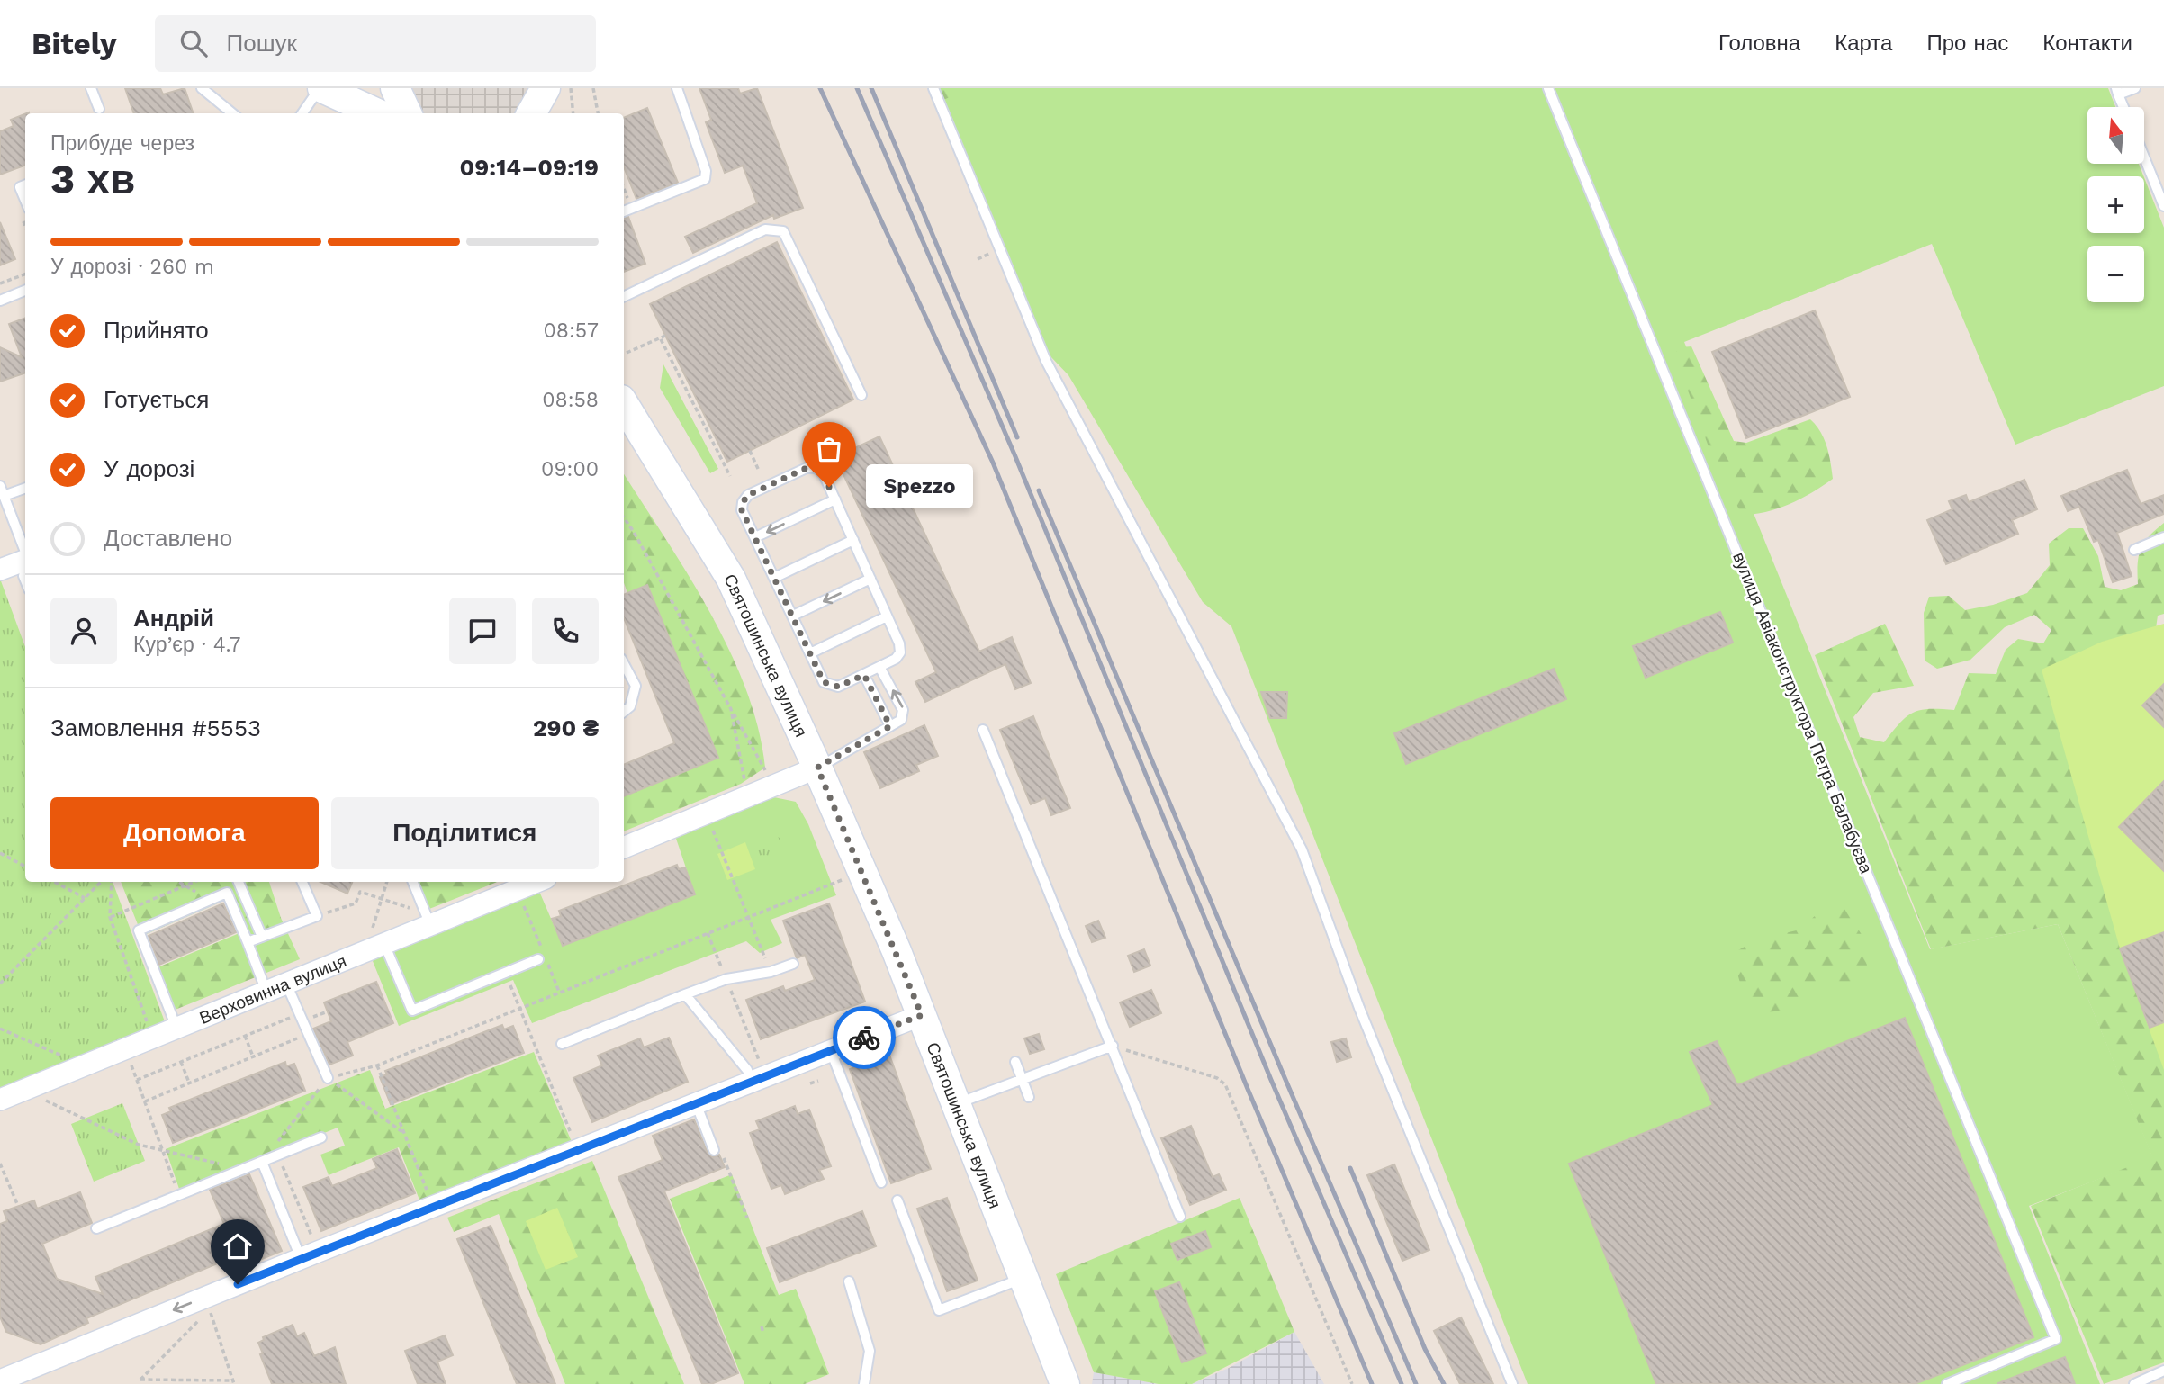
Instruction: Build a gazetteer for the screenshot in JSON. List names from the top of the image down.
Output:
{
  "streets": {
    "main road": ["Святошинська вулиця"],
    "street": ["Верховинна вулиця"],
    "lane": ["вулиця Авіаконструктора Петра Балабуєва"]
  },
  "places": ["Spezzo"],
  "north": "top",
  "page": {
    "header": "Bitely",
    "search": "Пошук",
    "nav": [
      "Головна",
      "Карта",
      "Про нас",
      "Контакти"
    ],
    "map_buttons": ["+", "−"],
    "heading": ["3 хв", "Прибуде через", "09:14–09:19"],
    "panel": [
      "Андрій",
      "Кур’єр · 4.7",
      "Замовлення #5553",
      "290 ₴"
    ],
    "bar": "У дорозі · 260 m",
    "list": [
      ["Прийнято", "08:57"],
      ["Готується", "08:58"],
      ["У дорозі", "09:00"],
      "Доставлено"
    ],
    "bubble": "Spezzo",
    "buttons": ["Допомога", "Поділитися"]
  }
}
